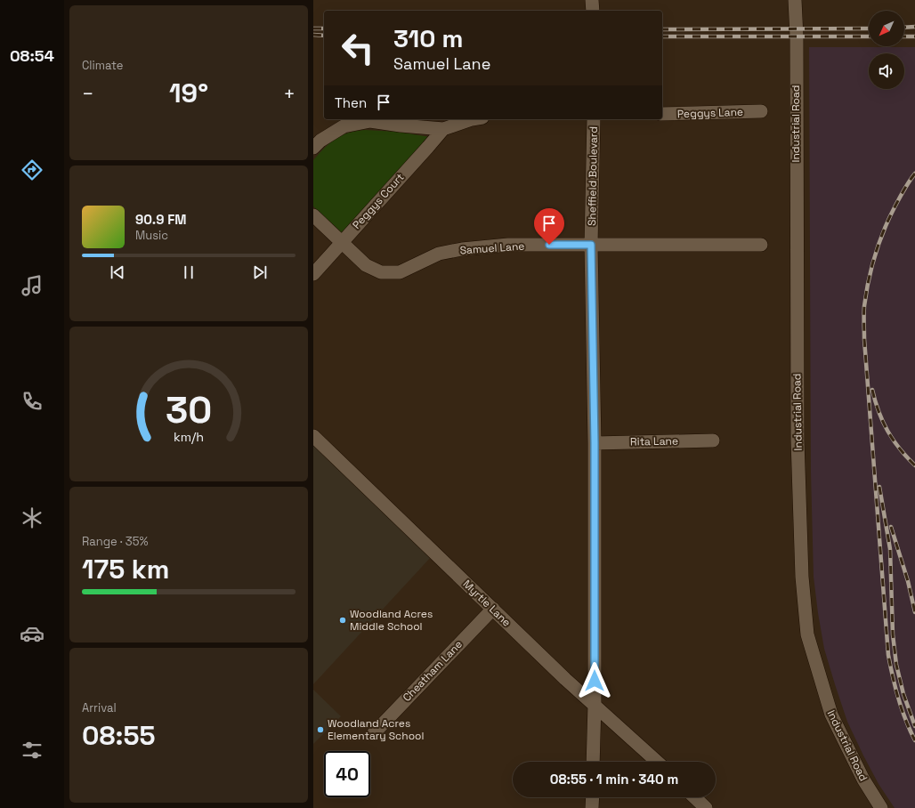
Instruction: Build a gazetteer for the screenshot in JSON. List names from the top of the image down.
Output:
{
  "streets": {
    "street": [
      "Peggys Lane",
      "Industrial Road",
      "Sheffield Boulevard",
      "Peggys Court",
      "Samuel Lane",
      "Rita Lane",
      "Myrtle Lane",
      "Cheatham Lane"
    ]
  },
  "crossings": [
    ["Sheffield Boulevard", "Samuel Lane"],
    ["Sheffield Boulevard", "Rita Lane"],
    ["Sheffield Boulevard", "Myrtle Lane"],
    ["Peggys Court", "Samuel Lane"],
    ["Myrtle Lane", "Cheatham Lane"]
  ],
  "places": ["Woodland Acres Middle School", "Woodland Acres Elementary School"],
  "north": "bottom left",
  "page": {
    "tabs": "08:54",
    "tile": [
      "Climate",
      ["Range · 35%", "175 km"],
      ["Arrival", "08:55"]
    ],
    "turn": ["310 m", "Samuel Lane"],
    "heat": ["−", "19°", "+"],
    "then": "Then",
    "song": ["90.9 FM", "Music"],
    "limit": "40",
    "trip": "08:55 · 1 min · 340 m",
    "gauge": ["30", "km/h"]
  }
}
